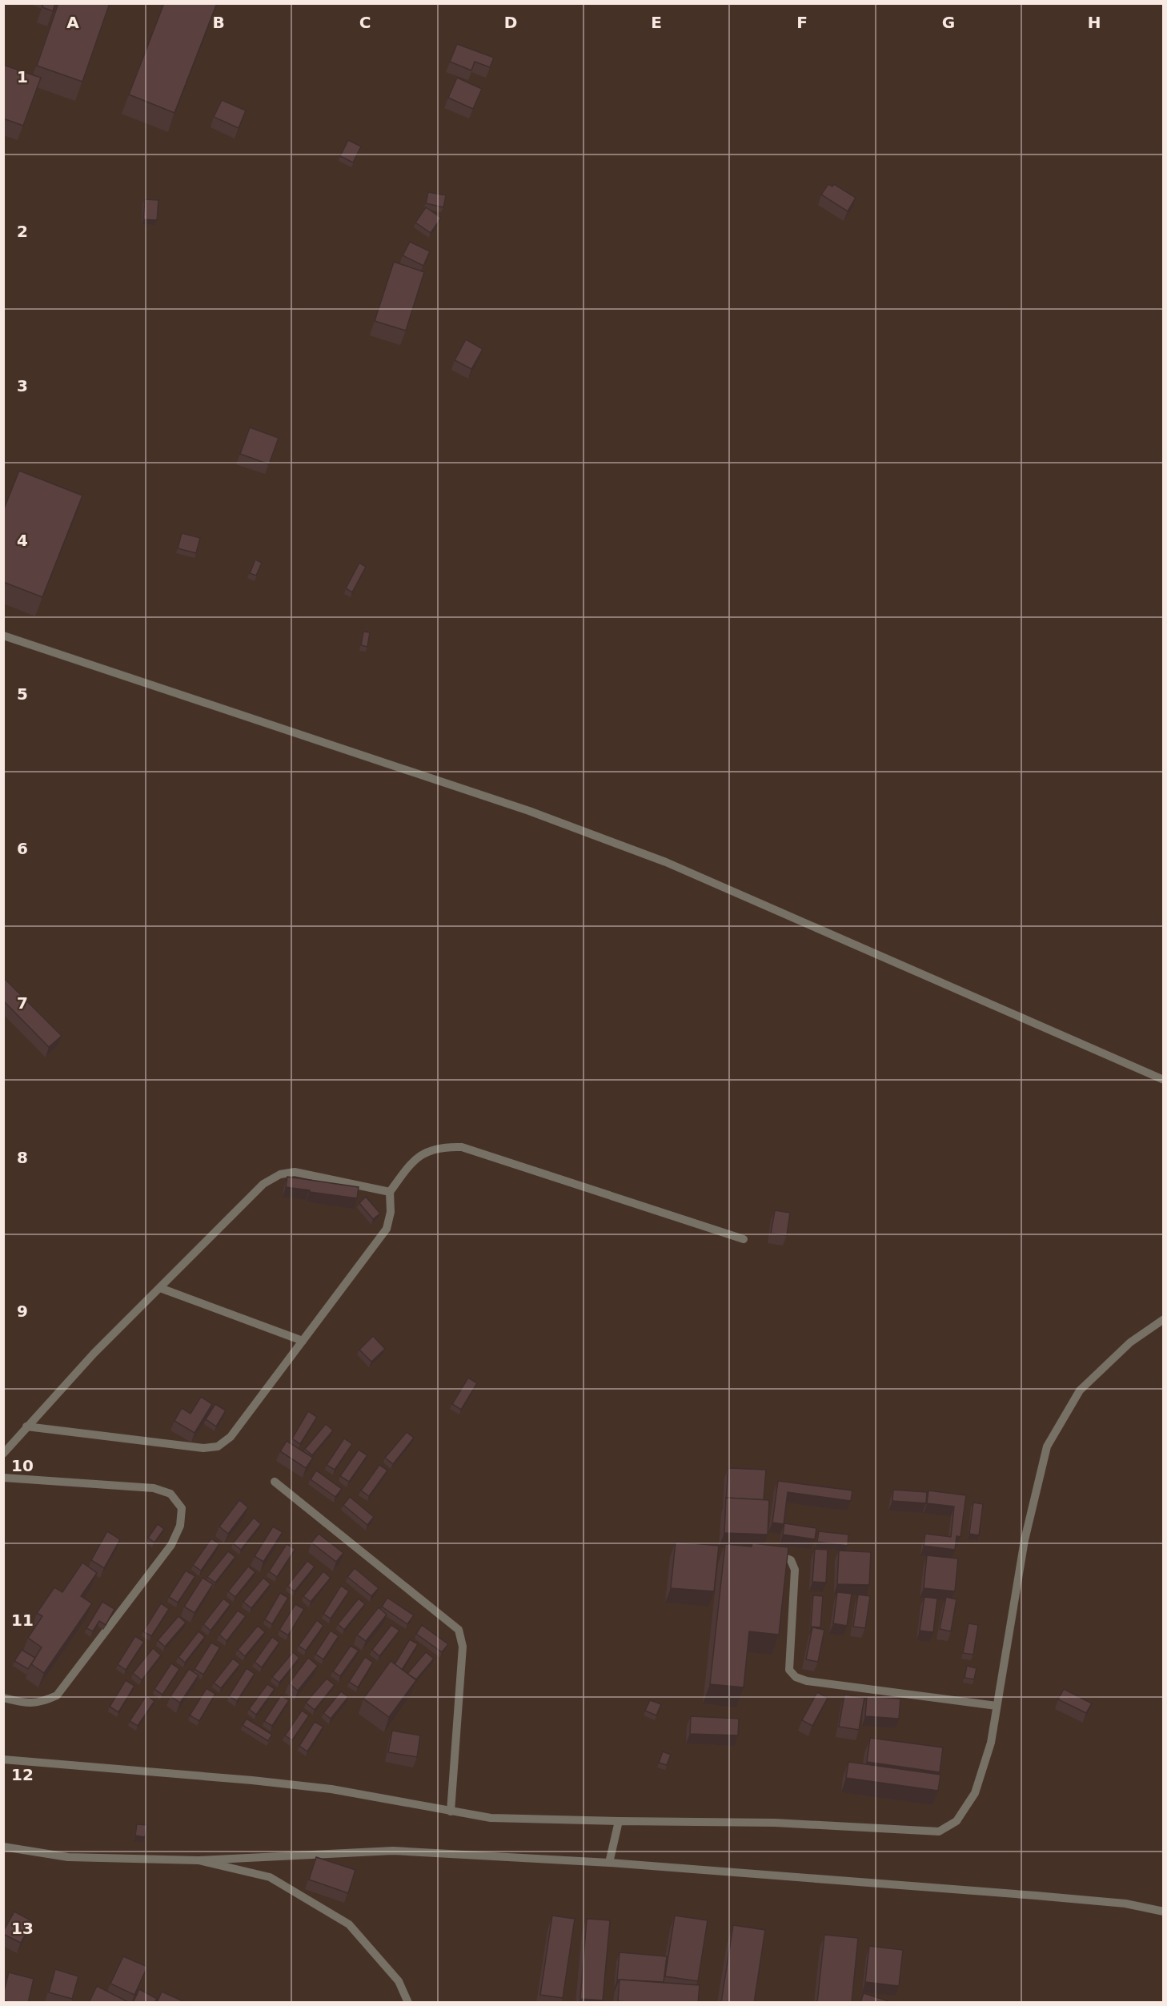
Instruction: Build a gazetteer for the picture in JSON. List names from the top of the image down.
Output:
{
  "grid": {
    "columns": [
      "A",
      "B",
      "C",
      "D",
      "E",
      "F",
      "G",
      "H"
    ],
    "rows": [
      "1",
      "2",
      "3",
      "4",
      "5",
      "6",
      "7",
      "8",
      "9",
      "10",
      "11",
      "12",
      "13"
    ]
  }
}
